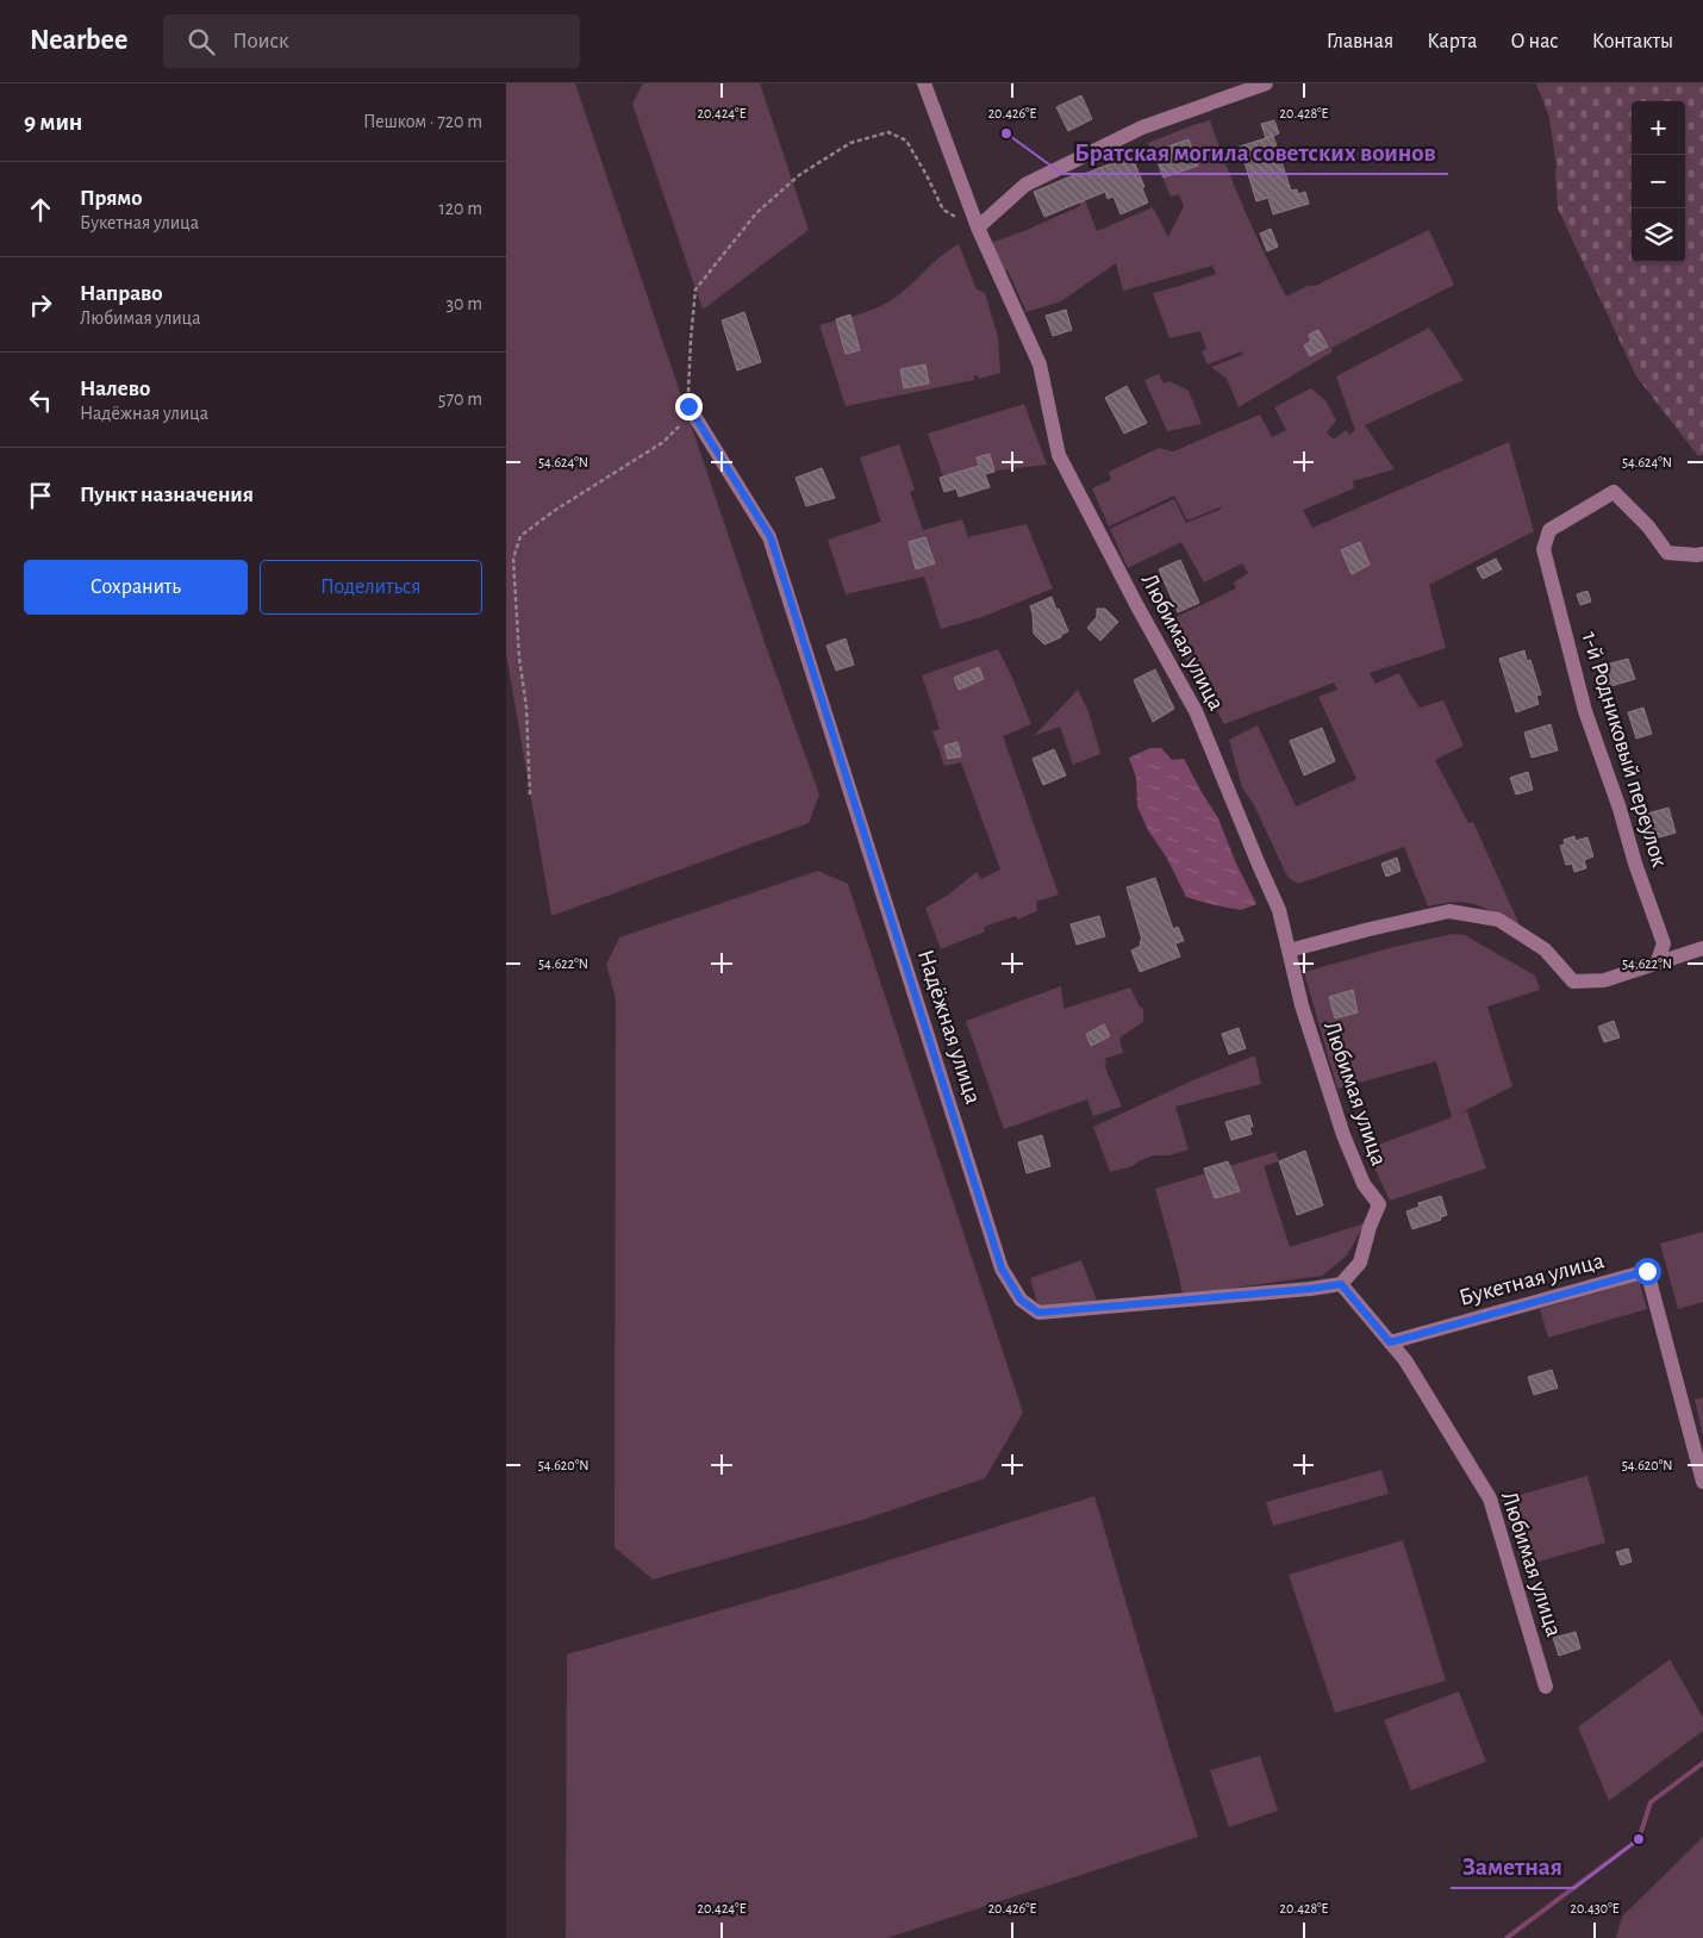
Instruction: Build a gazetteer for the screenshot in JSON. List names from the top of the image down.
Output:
{
  "streets": {
    "street": [
      "Любимая улица",
      "1-й Родниковый переулок",
      "Надёжная улица",
      "Букетная улица"
    ]
  },
  "crossings": [
    ["Любимая улица", "Надёжная улица"],
    ["Любимая улица", "Букетная улица"]
  ],
  "places": ["Братская могила советских воинов", "Заметная"],
  "page": {
    "header": "Nearbee",
    "search": "Поиск",
    "nav": [
      "Главная",
      "Карта",
      "О нас",
      "Контакты"
    ],
    "heading": ["9 мин", "Пешком · 720 m"],
    "map_buttons": ["+", "−"],
    "list": [
      ["Прямо", "Букетная улица", "120 m"],
      ["Направо", "Любимая улица", "30 m"],
      ["Налево", "Надёжная улица", "570 m"],
      "Пункт назначения"
    ],
    "buttons": ["Сохранить", "Поделиться"]
  },
  "coordinates": [
    "20.424°E",
    "20.426°E",
    "20.428°E",
    "54.624°N",
    "54.622°N",
    "54.620°N",
    "20.430°E"
  ]
}
